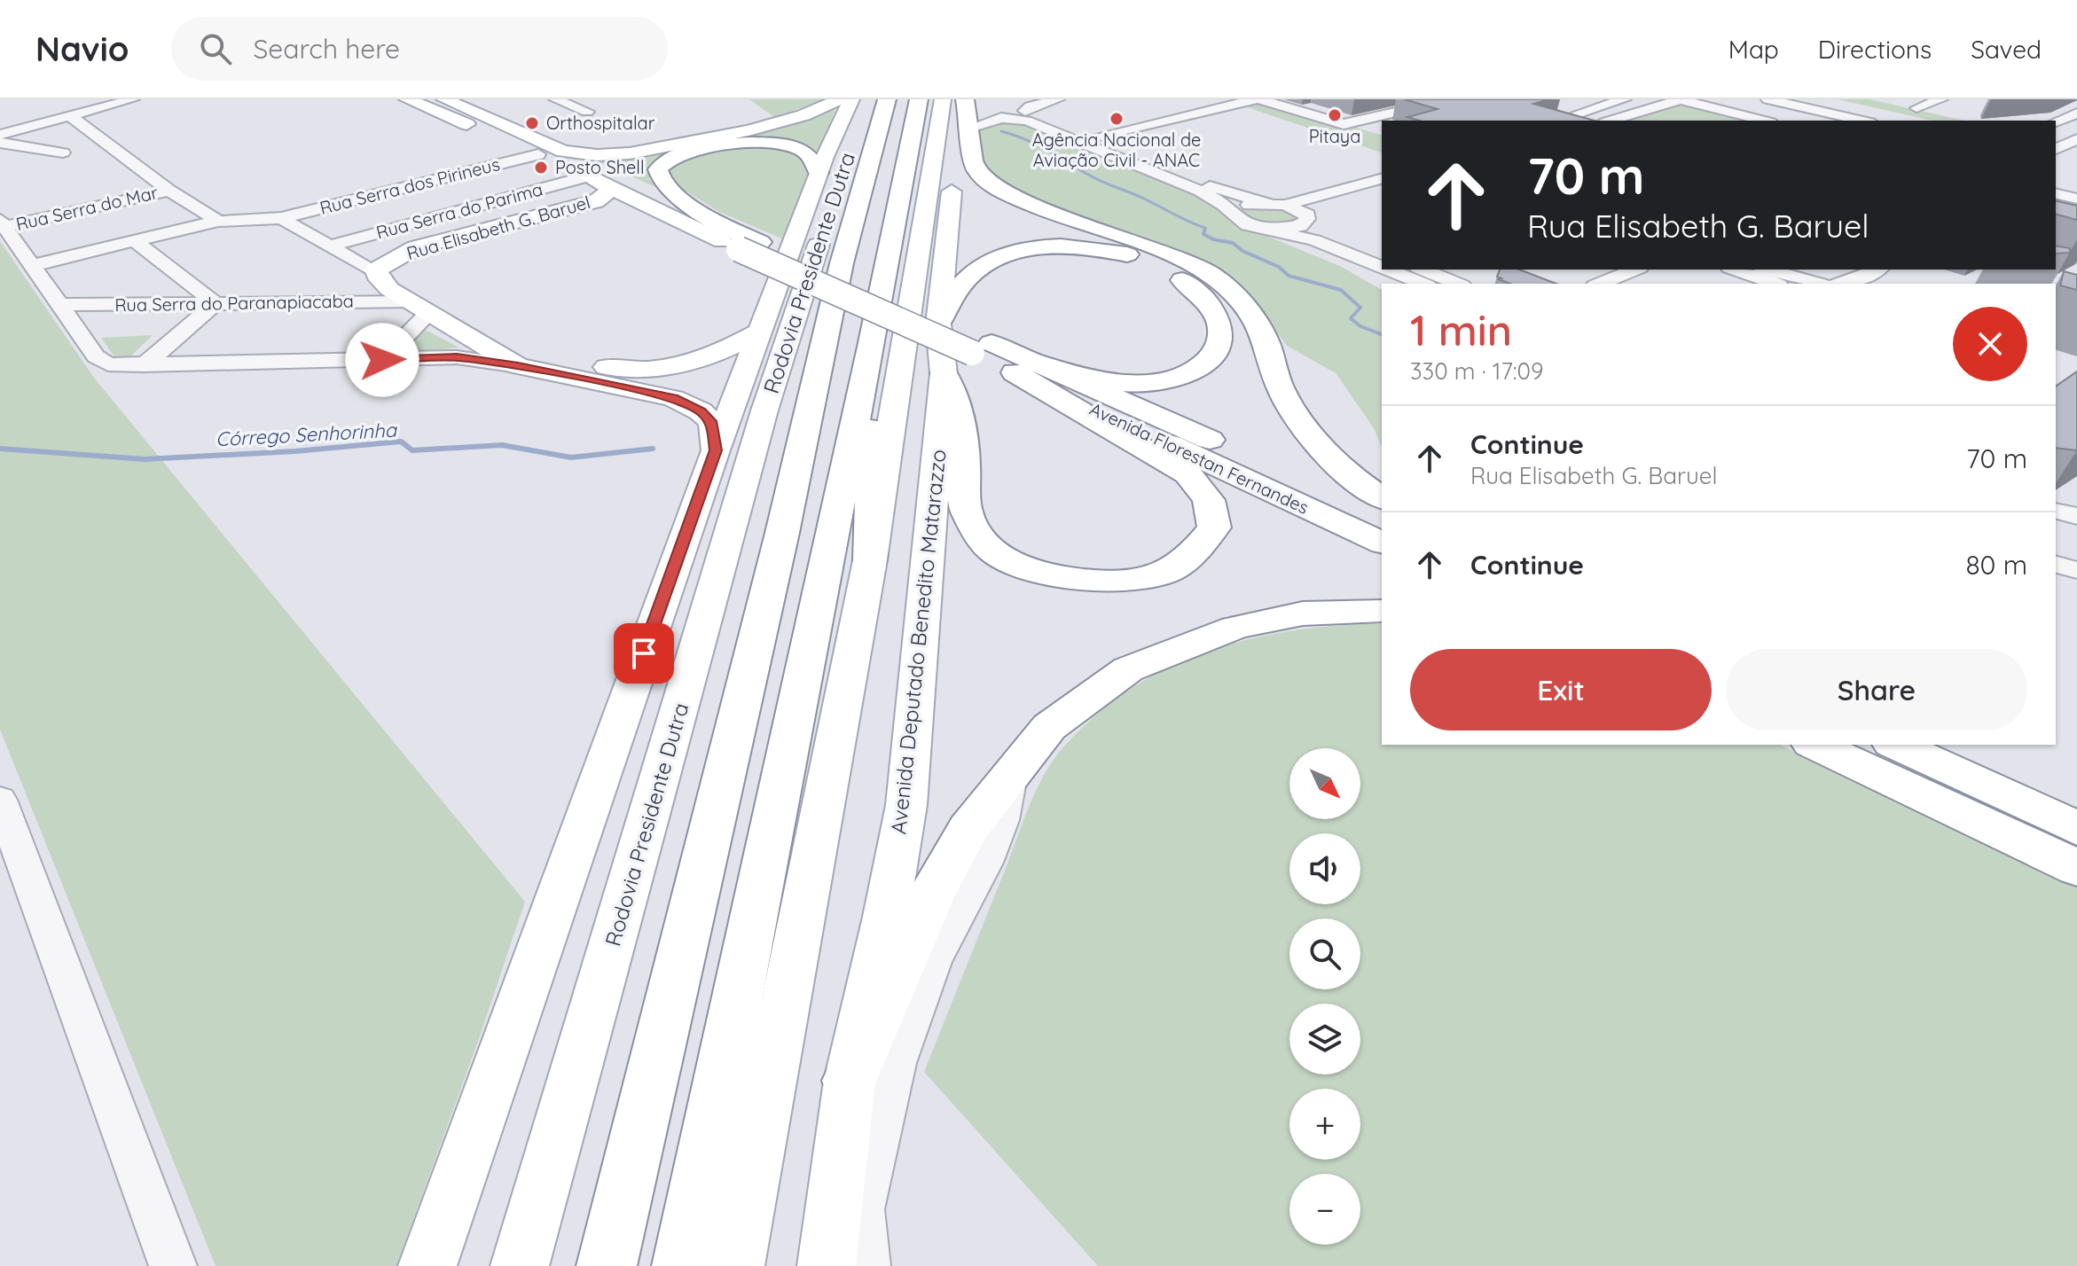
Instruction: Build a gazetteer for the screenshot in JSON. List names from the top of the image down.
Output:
{
  "streets": {
    "highway": ["Rodovia Presidente Dutra", "Avenida Florestan Fernandes"],
    "main road": ["Rua Elisabeth G. Baruel", "Avenida Deputado Benedito Matarazzo"],
    "street": [
      "Rua Serra dos Pirineus",
      "Rua Serra do Mar",
      "Rua Serra do Parima",
      "Rua Serra do Paranapiacaba"
    ]
  },
  "crossings": [
    ["Rua Elisabeth G. Baruel", "Rua Serra do Paranapiacaba"]
  ],
  "water": ["Córrego Senhorinha"],
  "places": [
    "Pitaya",
    "Agência Nacional de Aviação Civil - ANAC",
    "Orthospitalar",
    "Posto Shell"
  ],
  "north": "bottom right",
  "page": {
    "header": "Navio",
    "search": "Search here",
    "nav": ["Map", "Directions", "Saved"],
    "turn": ["70 m", "Rua Elisabeth G. Baruel"],
    "heading": ["1 min", "330 m · 17:09"],
    "list": [
      {
        "name": "Continue",
        "note": "Rua Elisabeth G. Baruel",
        "value": "70 m"
      },
      {
        "name": "Continue",
        "value": "80 m"
      }
    ],
    "buttons": ["Exit", "Share"],
    "map_buttons": ["+", "−"]
  }
}
